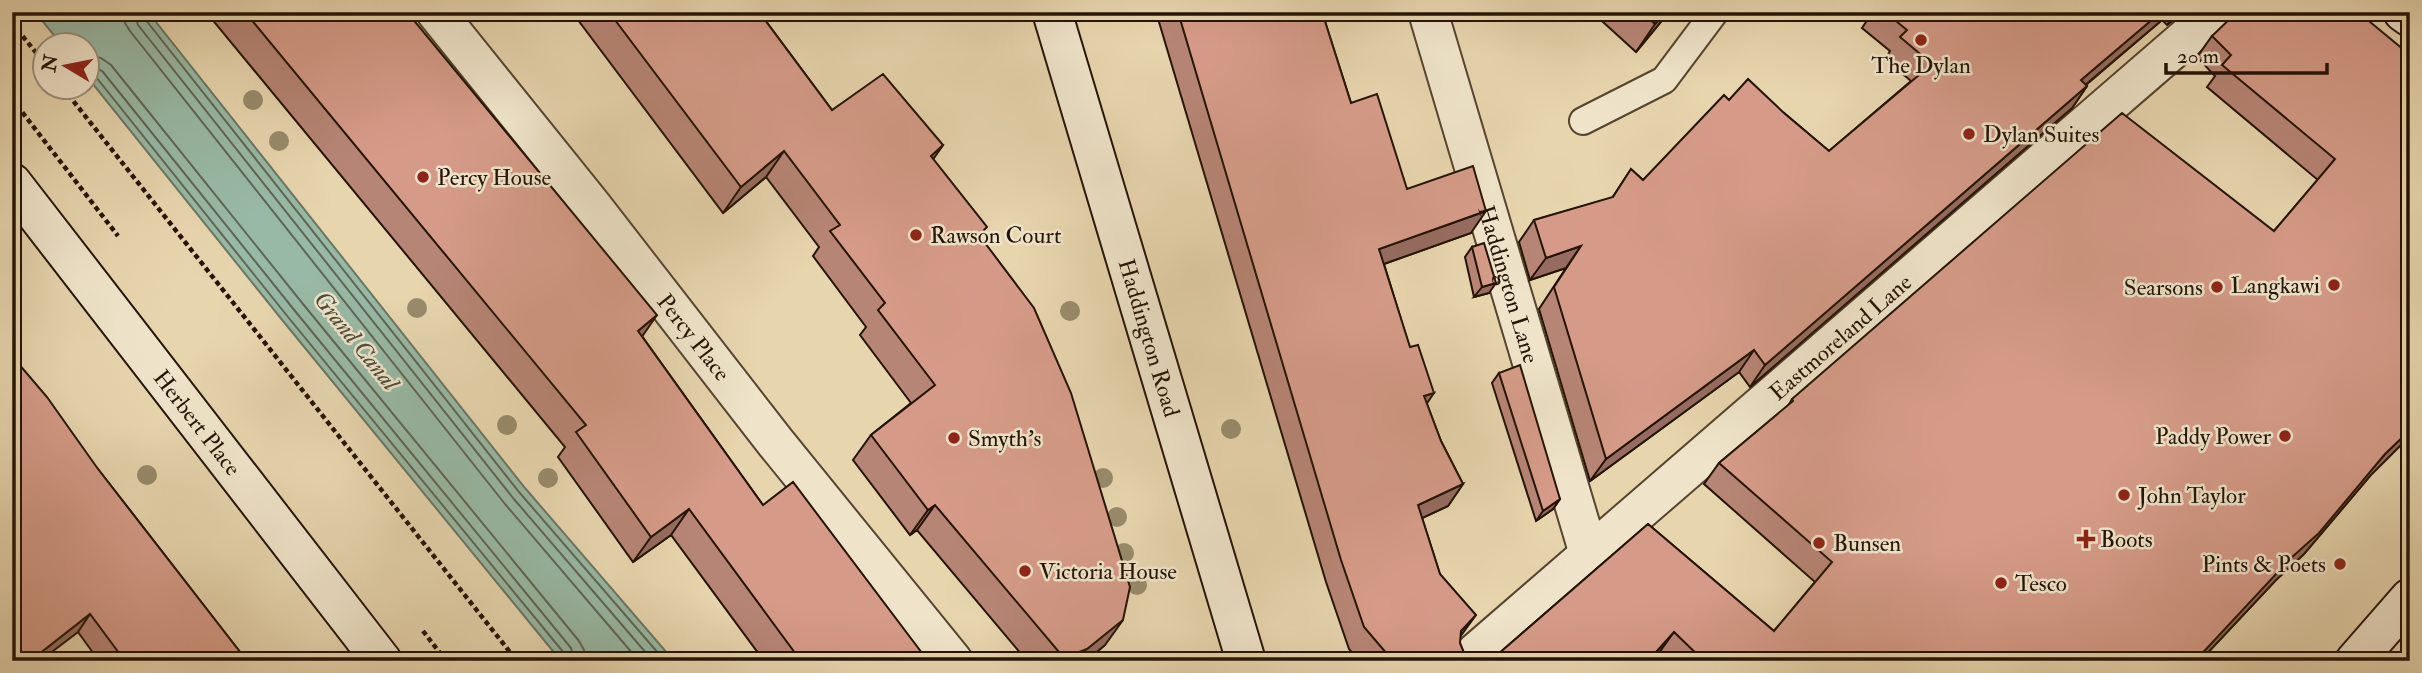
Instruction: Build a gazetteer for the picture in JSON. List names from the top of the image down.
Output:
{
  "streets": {
    "street": [
      "Haddington Lane",
      "Haddington Road",
      "Eastmoreland Lane",
      "Percy Place",
      "Herbert Place"
    ]
  },
  "crossings": [
    ["Haddington Lane", "Eastmoreland Lane"]
  ],
  "water": ["Grand Canal"],
  "places": {
    "other": [
      "The Dylan",
      "Dylan Suites",
      "Percy House",
      "Rawson Court",
      "Langkawi",
      "Searsons",
      "Paddy Power",
      "Smyth’s",
      "John Taylor",
      "Bunsen",
      "Pints & Poets",
      "Victoria House",
      "Tesco"
    ],
    "health": ["Boots"]
  },
  "scale_bar": "20 m",
  "north": "left"
}
